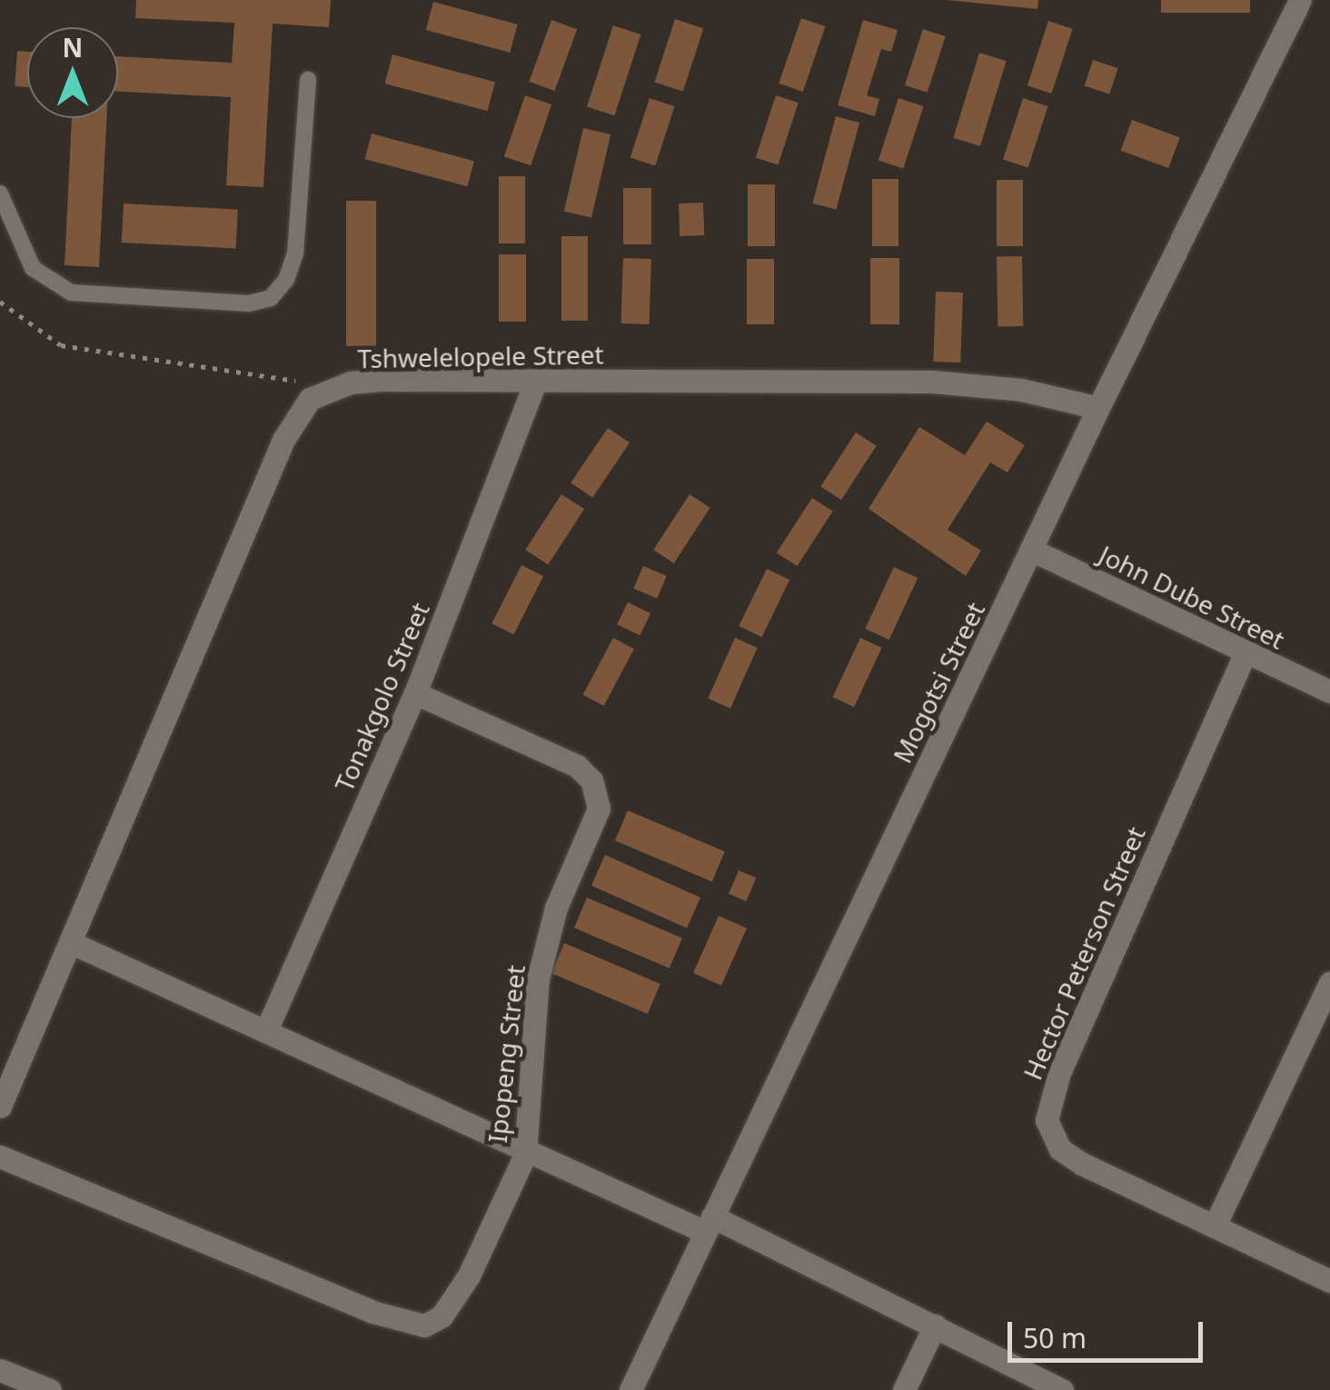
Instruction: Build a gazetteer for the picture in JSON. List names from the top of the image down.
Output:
{
  "streets": {
    "street": [
      "Tshwelelopele Street",
      "John Dube Street",
      "Mogotsi Street",
      "Tonakgolo Street",
      "Hector Peterson Street",
      "Ipopeng Street"
    ]
  },
  "crossings": [
    ["Tshwelelopele Street", "Mogotsi Street"],
    ["Tshwelelopele Street", "Tonakgolo Street"],
    ["John Dube Street", "Mogotsi Street"],
    ["John Dube Street", "Hector Peterson Street"],
    ["Tonakgolo Street", "Ipopeng Street"]
  ],
  "scale_bar": "50 m",
  "north": "top"
}
